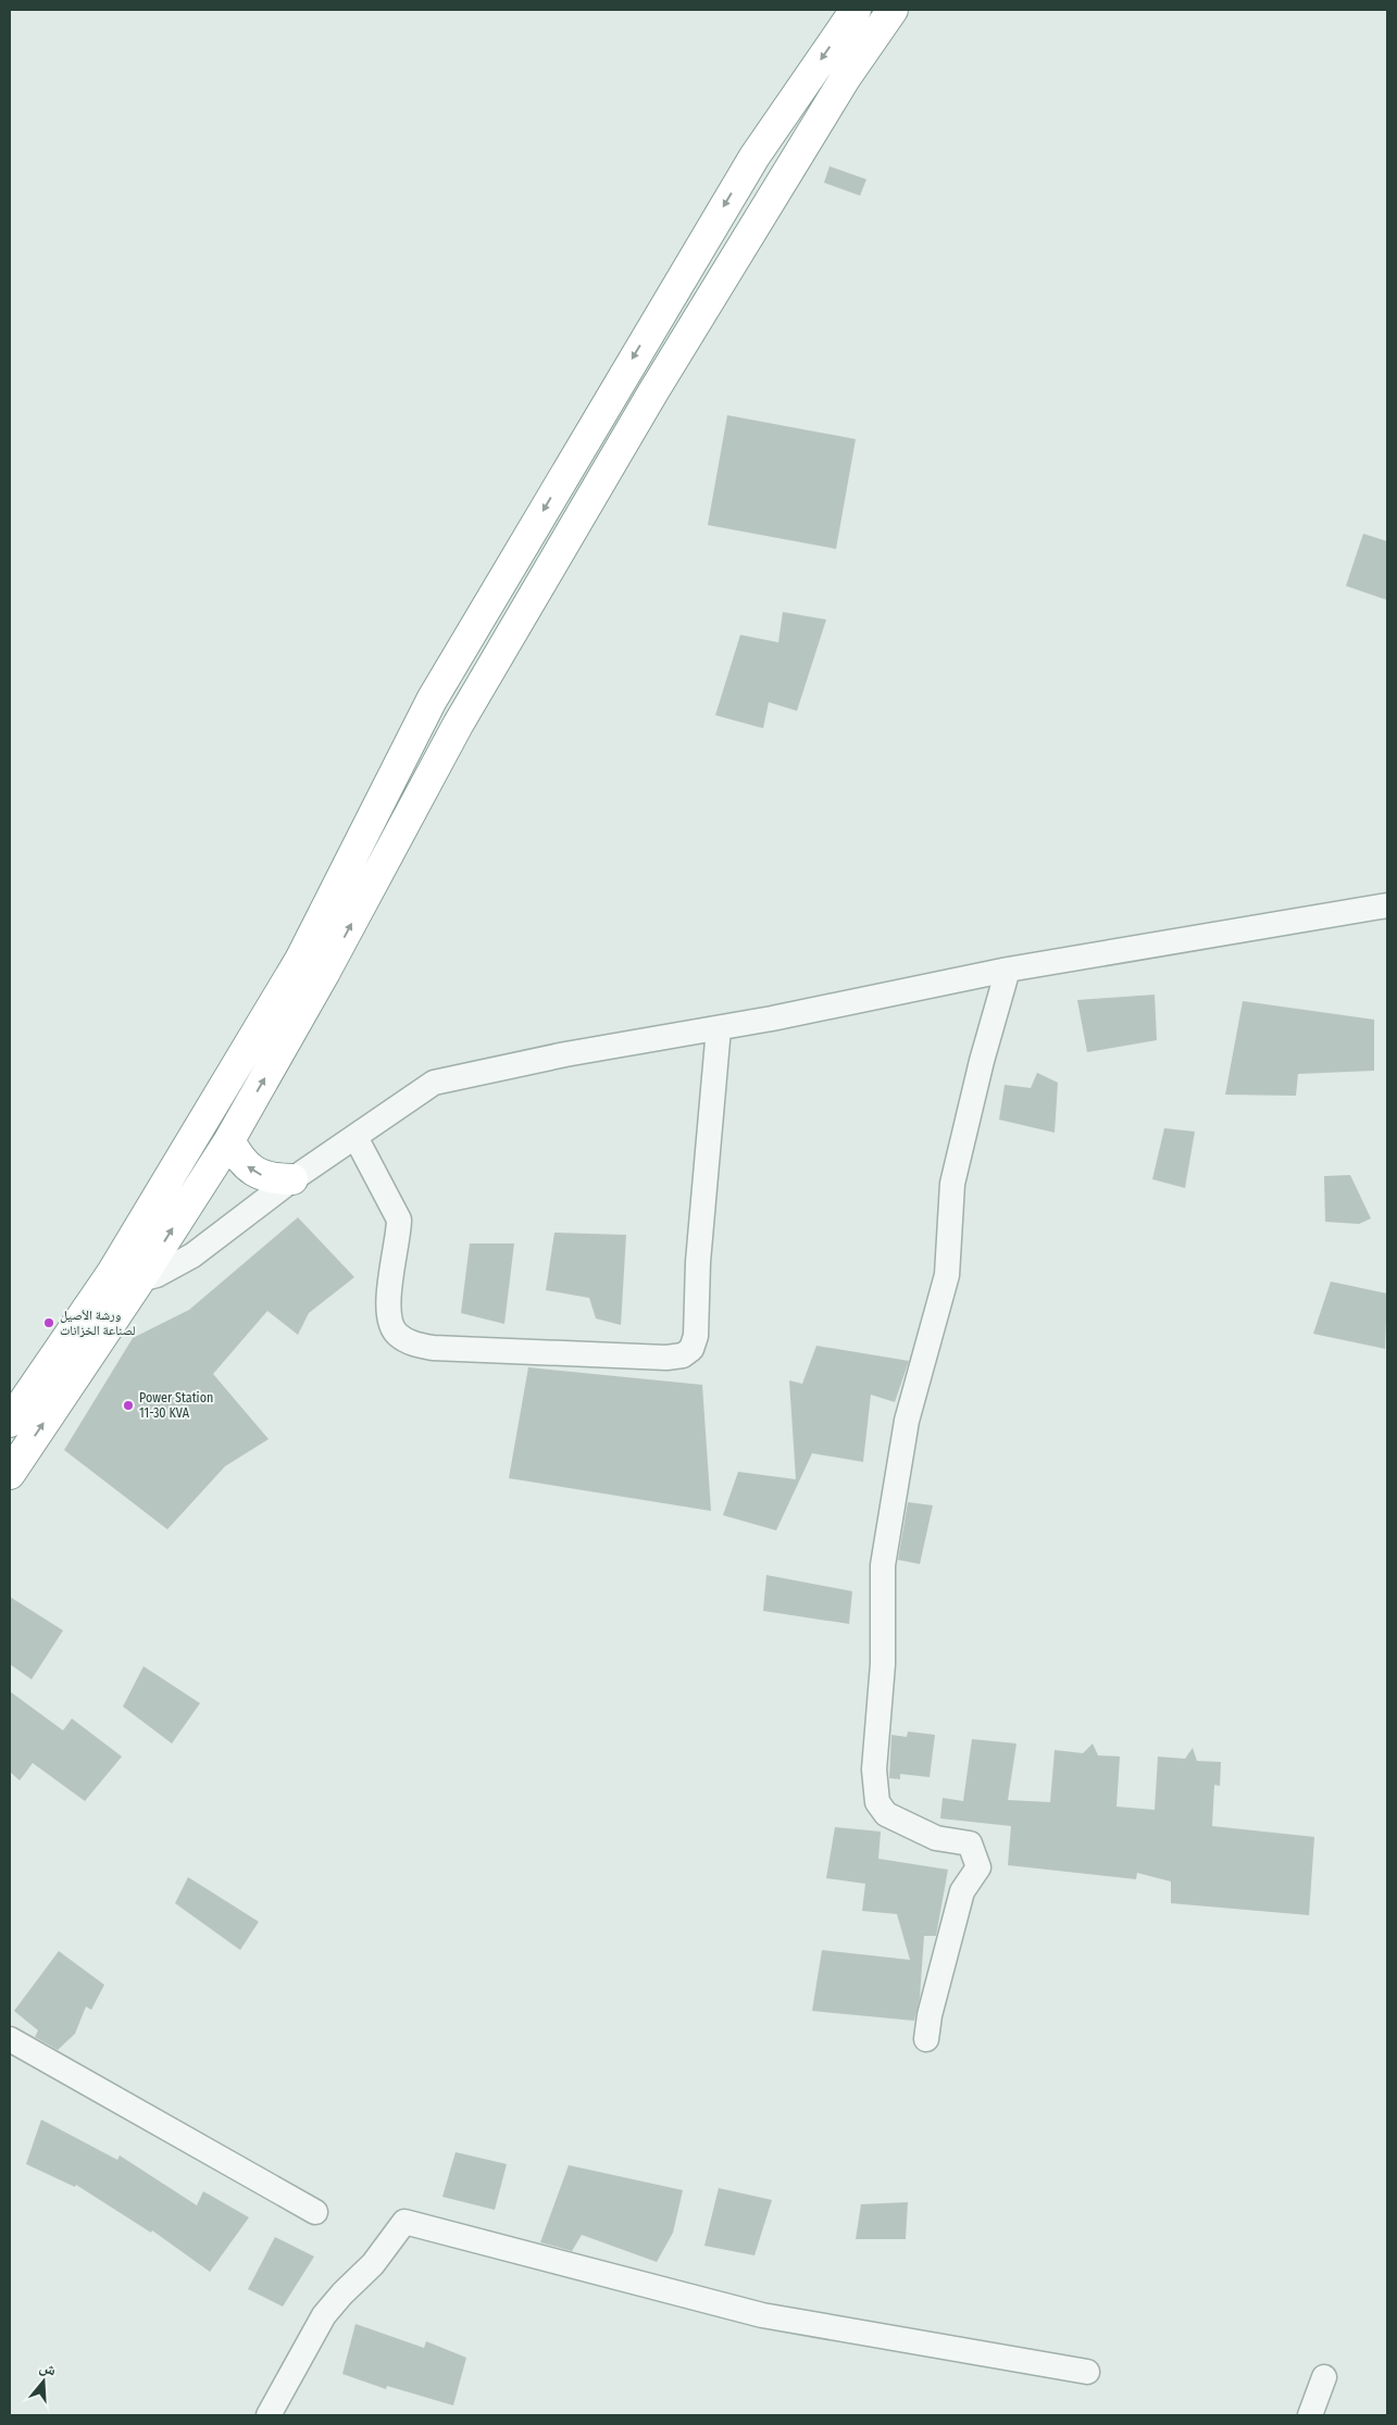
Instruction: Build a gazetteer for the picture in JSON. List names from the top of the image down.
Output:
{
  "places": ["ورشة الأصيل لصناعة الخزانات", "Power Station 11-30 KVA"],
  "north": "top"
}
